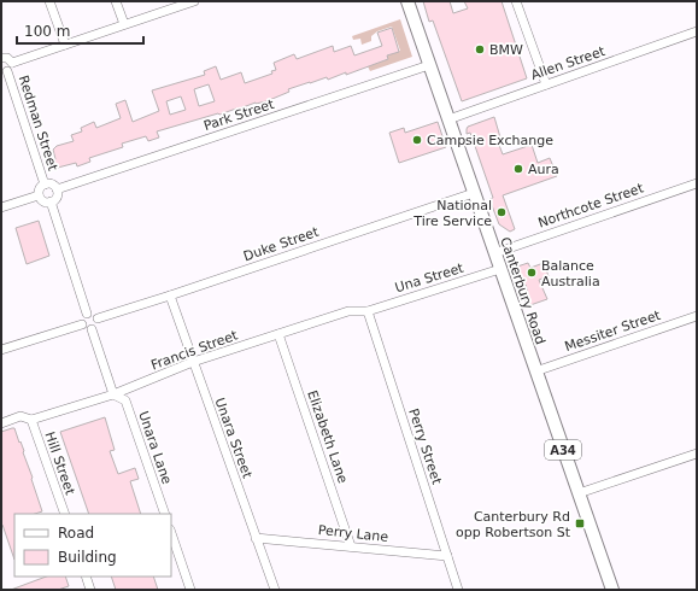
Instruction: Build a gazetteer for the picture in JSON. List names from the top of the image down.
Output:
{
  "streets": {
    "highway": ["Canterbury Road", "A34"],
    "street": [
      "Allen Street",
      "Park Street",
      "Redman Street",
      "Northcote Street",
      "Duke Street",
      "Una Street",
      "Messiter Street",
      "Francis Street",
      "Elizabeth Lane",
      "Unara Street",
      "Perry Street",
      "Unara Lane",
      "Hill Street",
      "Perry Lane"
    ]
  },
  "crossings": [
    ["Allen Street", "Canterbury Road"],
    ["Park Street", "Redman Street"],
    ["Park Street", "Canterbury Road"],
    ["Northcote Street", "Canterbury Road"],
    ["Duke Street", "Canterbury Road"],
    ["Duke Street", "Unara Street"],
    ["Una Street", "Canterbury Road"],
    ["Una Street", "Francis Street"],
    ["Una Street", "Perry Street"],
    ["Canterbury Road", "Messiter Street"],
    ["Francis Street", "Elizabeth Lane"],
    ["Francis Street", "Unara Street"],
    ["Francis Street", "Perry Street"],
    ["Francis Street", "Unara Lane"],
    ["Francis Street", "Hill Street"],
    ["Elizabeth Lane", "Perry Lane"],
    ["Unara Street", "Perry Lane"],
    ["Perry Street", "Perry Lane"]
  ],
  "places": {
    "other": [
      "BMW",
      "Campsie Exchange",
      "Aura",
      "National Tire Service",
      "Balance Australia"
    ],
    "transit": ["Canterbury Rd opp Robertson St"]
  },
  "legend": ["Road", "Building"],
  "scale_bar": "100 m"
}
